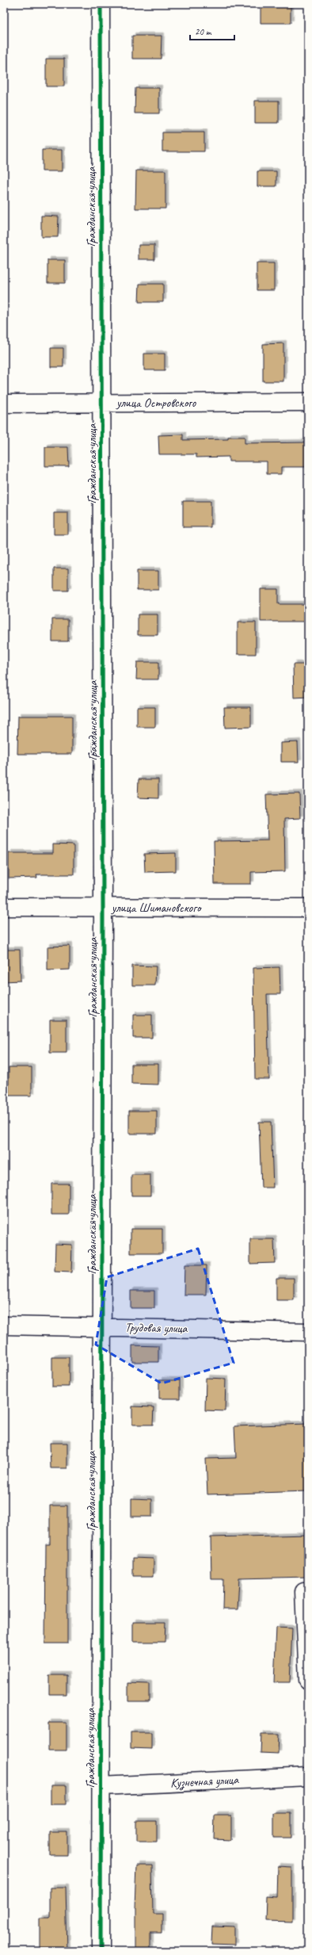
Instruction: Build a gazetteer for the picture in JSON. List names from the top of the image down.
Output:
{
  "streets": {
    "street": [
      "Гражданская улица",
      "улица Островского",
      "улица Шимановского",
      "Трудовая улица",
      "Кузнечная улица"
    ]
  },
  "crossings": [
    ["Гражданская улица", "улица Островского"],
    ["Гражданская улица", "улица Шимановского"],
    ["Гражданская улица", "Трудовая улица"],
    ["Гражданская улица", "Кузнечная улица"]
  ],
  "scale_bar": "20 m"
}
